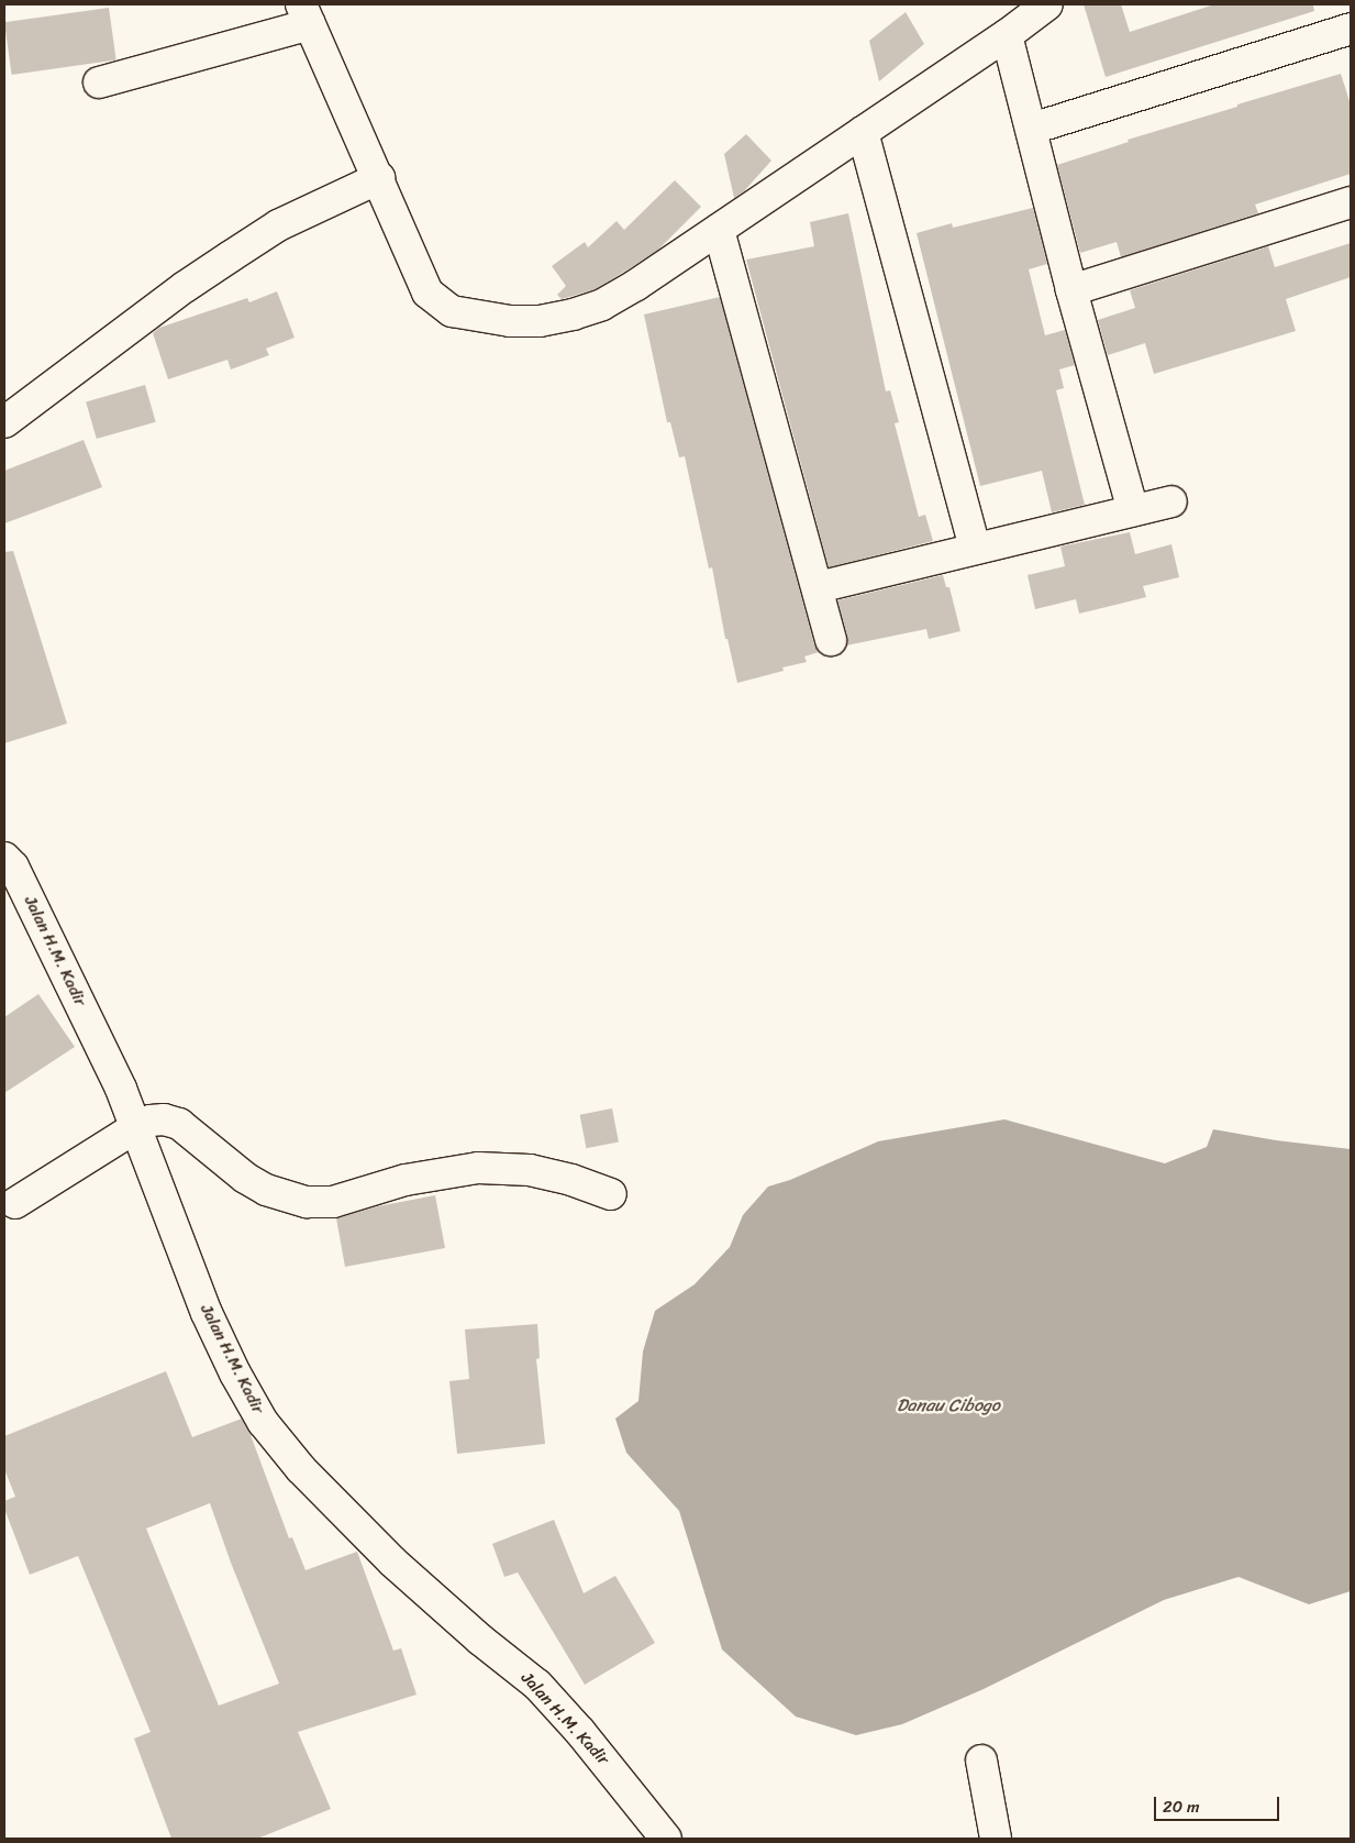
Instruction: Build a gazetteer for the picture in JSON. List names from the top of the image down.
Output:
{
  "streets": {
    "street": ["Jalan H.M. Kadir"]
  },
  "water": ["Danau Cibogo"],
  "scale_bar": "20 m"
}
